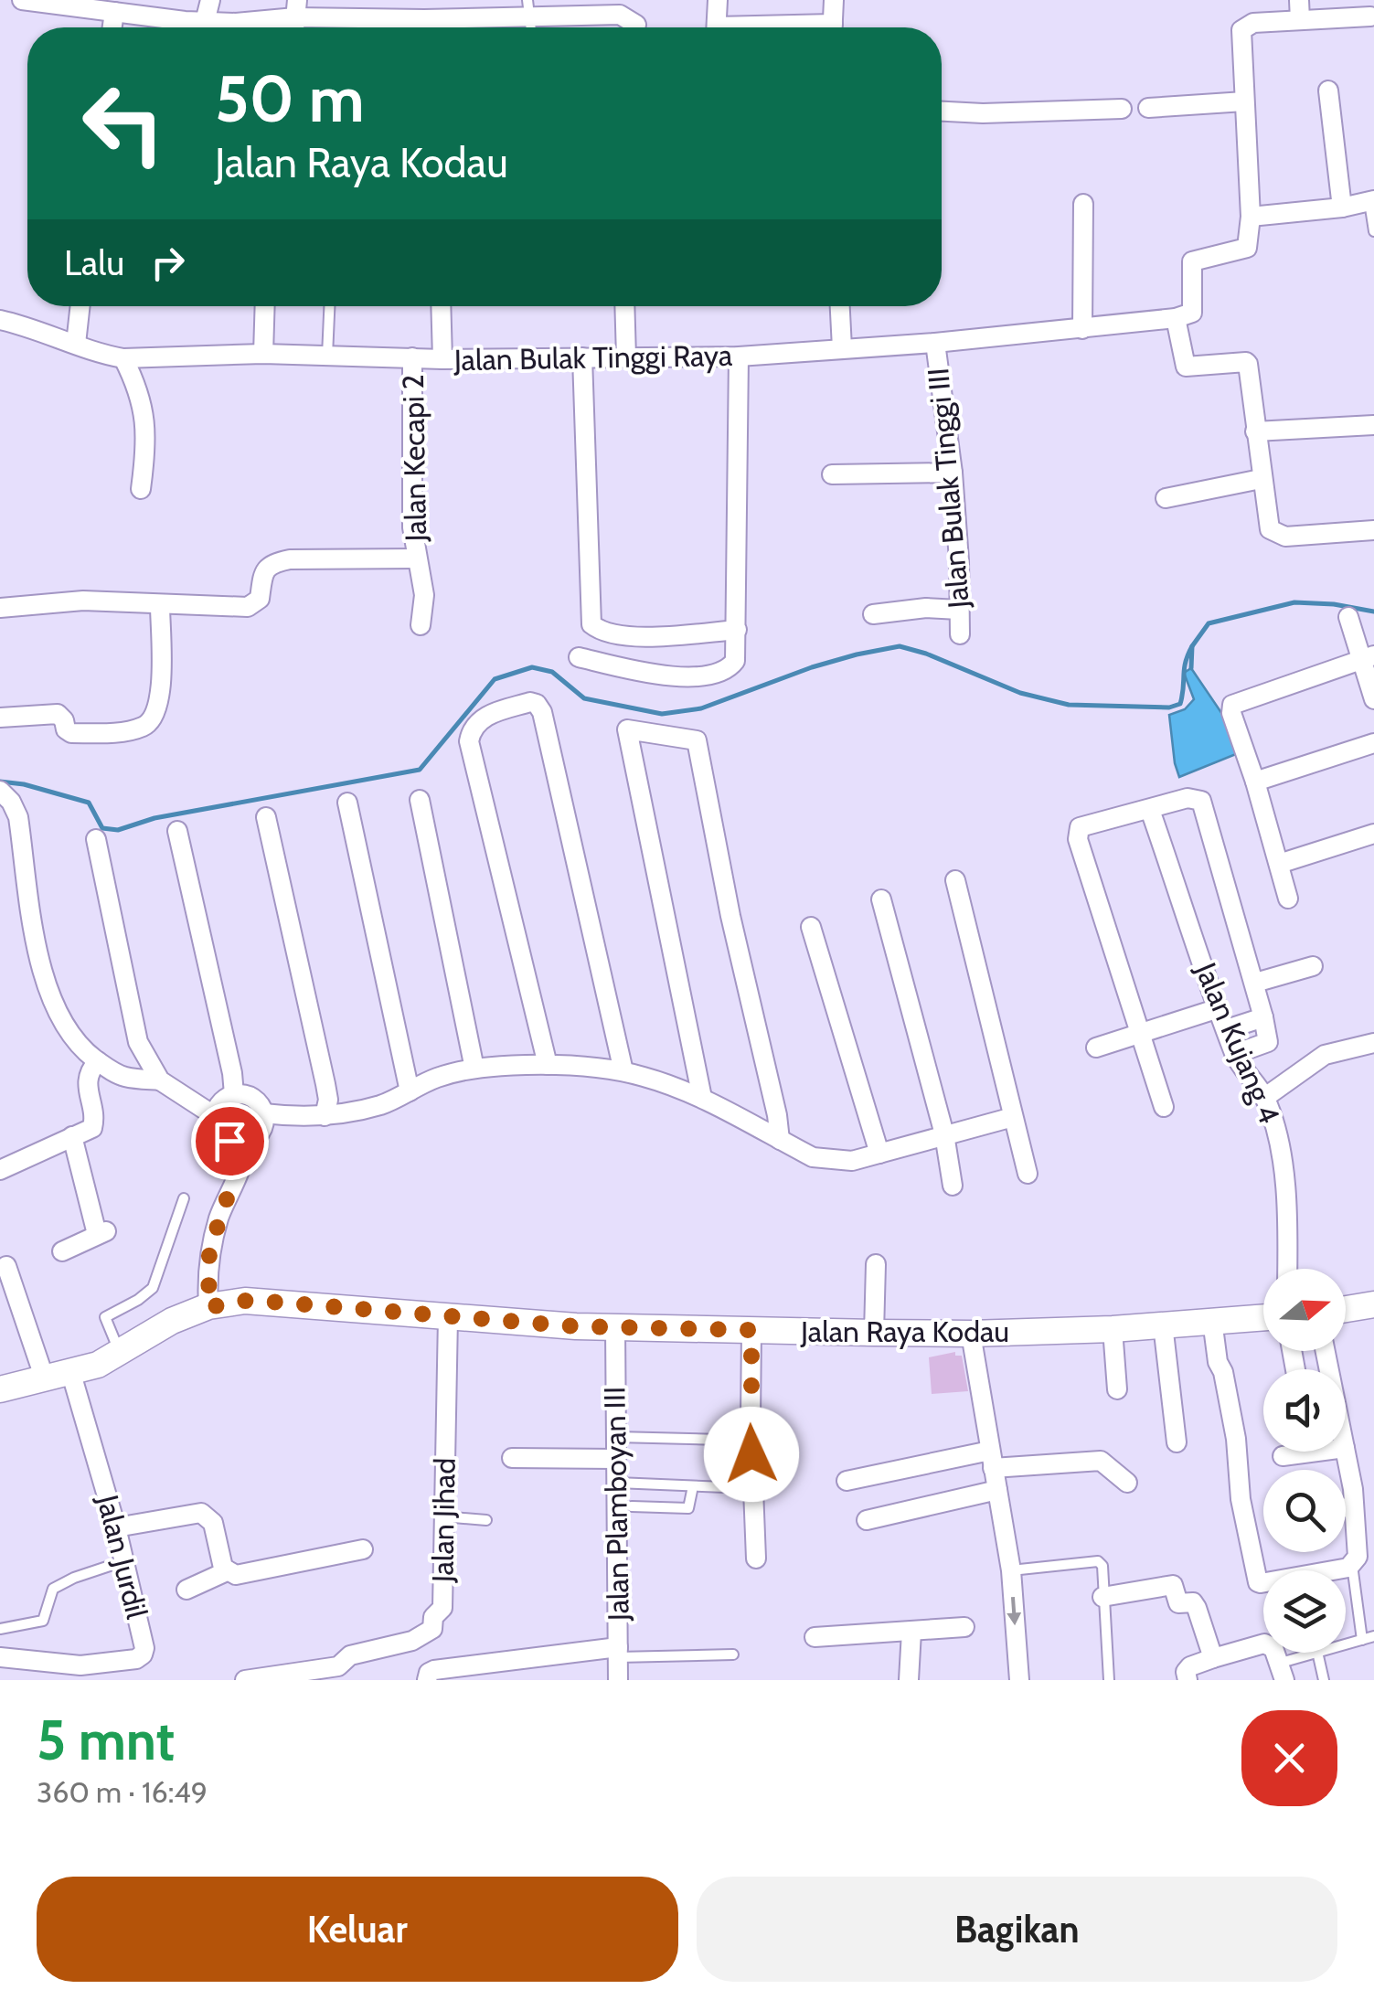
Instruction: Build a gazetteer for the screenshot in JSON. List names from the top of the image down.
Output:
{
  "streets": {
    "street": [
      "Jalan Bulak Tinggi Raya",
      "Jalan Kecapi 2",
      "Jalan Bulak Tinggi III",
      "Jalan Kujang 4",
      "Jalan Raya Kodau",
      "Jalan Plamboyan III",
      "Jalan Jihad",
      "Jalan Jurdil"
    ]
  },
  "crossings": [
    ["Jalan Bulak Tinggi Raya", "Jalan Kecapi 2"],
    ["Jalan Bulak Tinggi Raya", "Jalan Bulak Tinggi III"],
    ["Jalan Raya Kodau", "Jalan Plamboyan III"],
    ["Jalan Raya Kodau", "Jalan Jihad"],
    ["Jalan Raya Kodau", "Jalan Jurdil"]
  ],
  "north": "right",
  "page": {
    "turn": ["50 m", "Jalan Raya Kodau"],
    "then": "Lalu",
    "heading": ["5 mnt", "360 m · 16:49"],
    "buttons": ["Keluar", "Bagikan"]
  }
}
